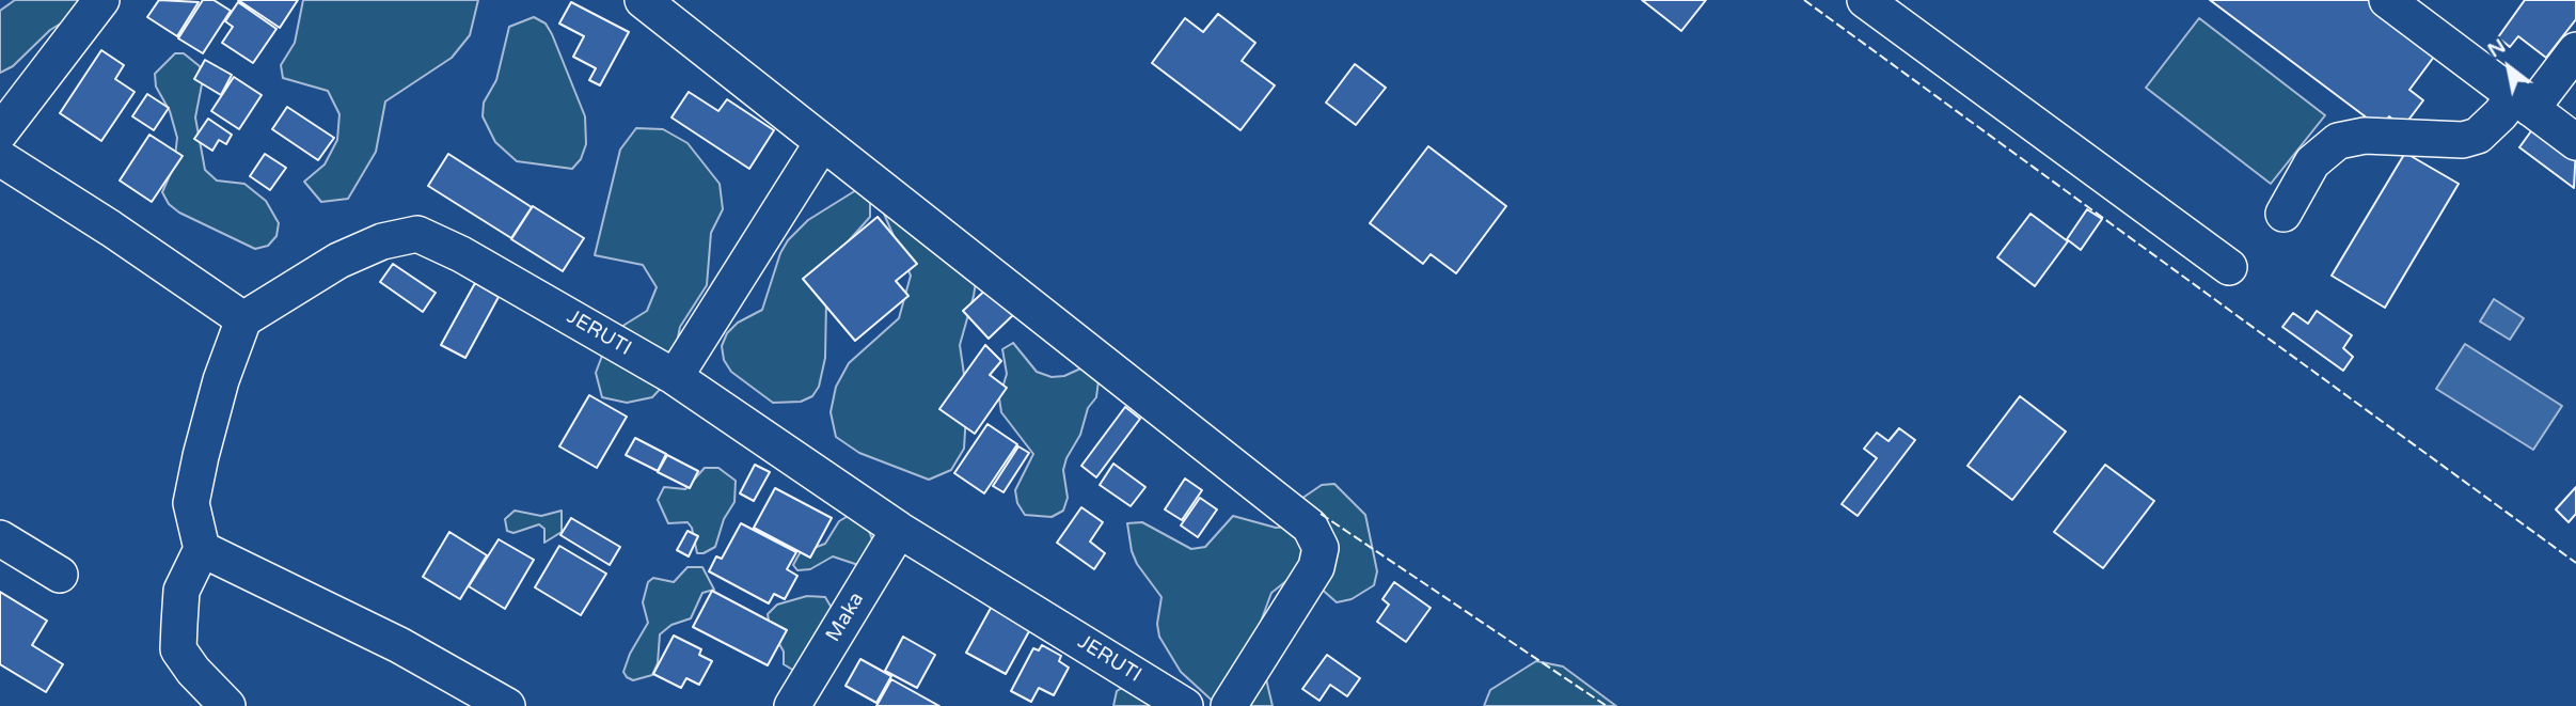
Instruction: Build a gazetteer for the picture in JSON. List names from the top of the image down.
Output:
{
  "streets": {
    "street": ["JERUTI", "Maka"]
  },
  "crossings": [
    ["JERUTI", "Maka"]
  ],
  "north": "top left"
}
